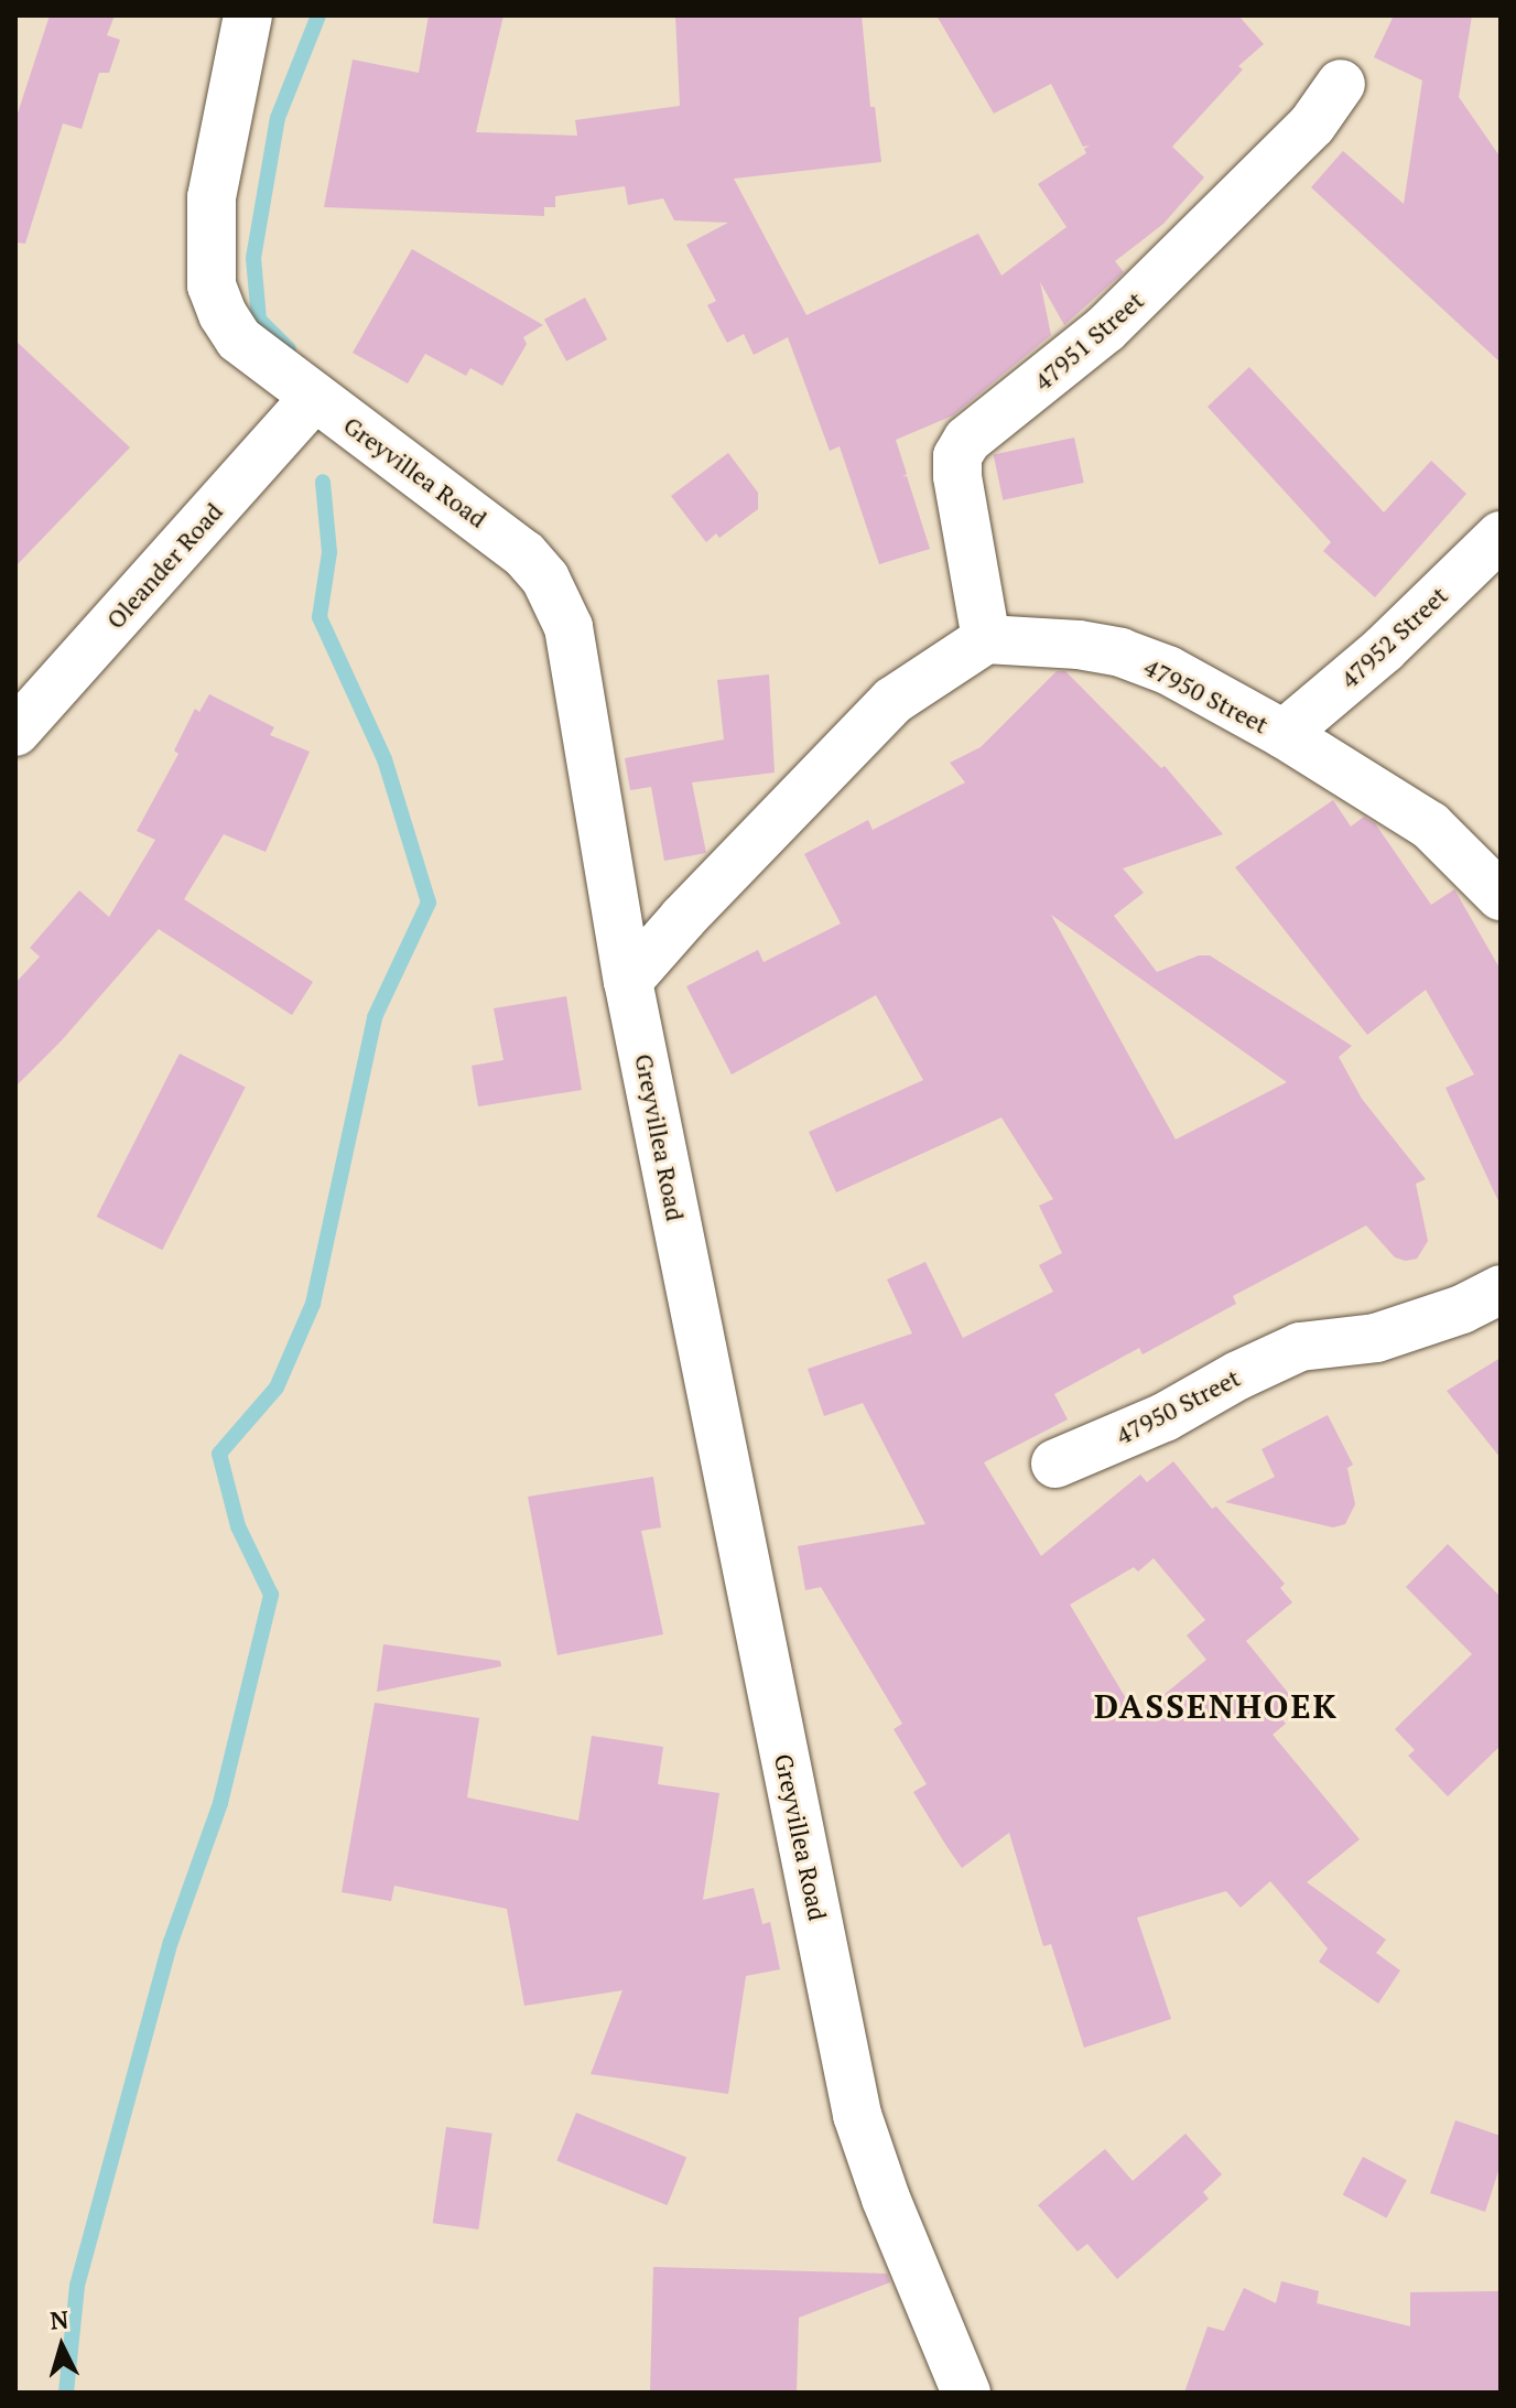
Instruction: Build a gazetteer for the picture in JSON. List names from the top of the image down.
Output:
{
  "streets": {
    "street": [
      "47951 Street",
      "Greyvillea Road",
      "Oleander Road",
      "47952 Street",
      "47950 Street"
    ]
  },
  "crossings": [
    ["47951 Street", "47950 Street"],
    ["Greyvillea Road", "Oleander Road"],
    ["47952 Street", "47950 Street"]
  ],
  "districts": ["DASSENHOEK"],
  "north": "top"
}
